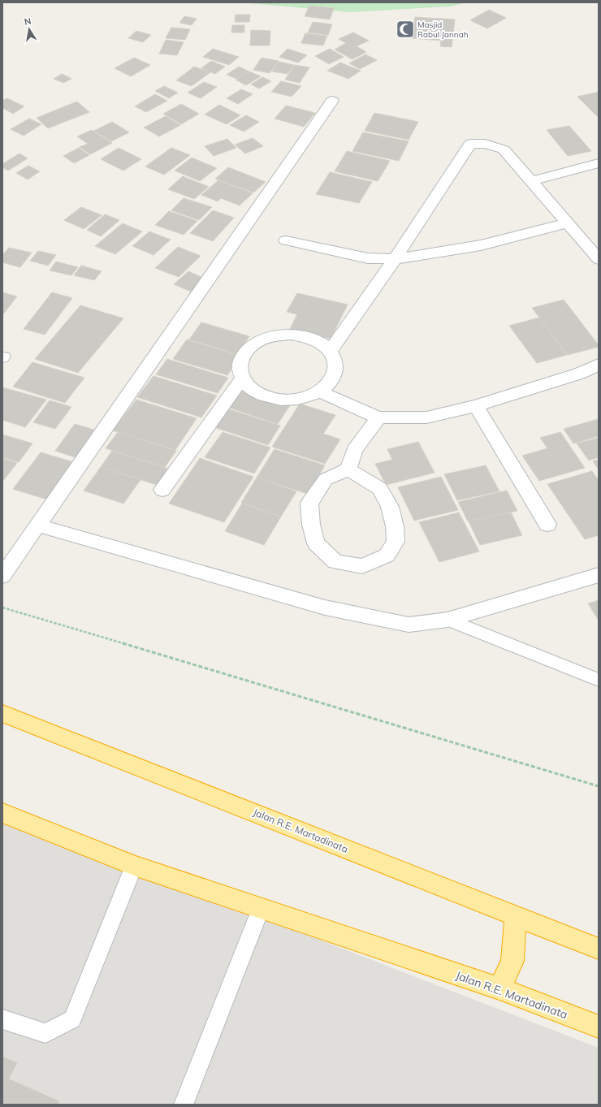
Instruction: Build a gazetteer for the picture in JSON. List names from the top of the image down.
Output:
{
  "streets": {
    "highway": ["Jalan R.E. Martadinata"]
  },
  "places": {
    "mosque": ["Masjid Rabul Jannah"]
  },
  "north": "top"
}
